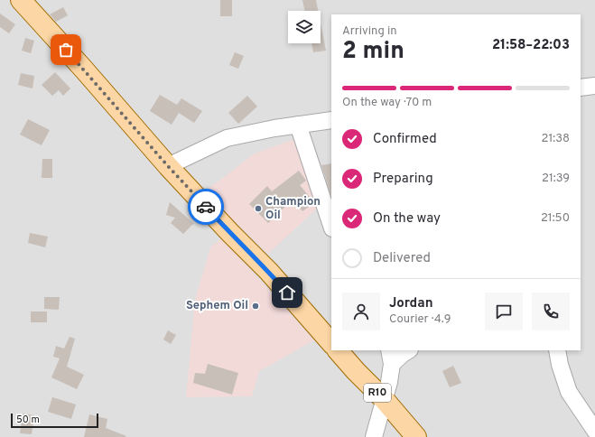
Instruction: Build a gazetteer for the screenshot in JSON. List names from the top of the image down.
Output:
{
  "streets": {
    "main road": ["R10"]
  },
  "places": ["Champion Oil", "Sephem Oil"],
  "scale_bar": "50 m",
  "page": {
    "heading": ["2 min", "Arriving in", "21:58–22:03"],
    "panel": ["Jordan", "Courier · 4.9"],
    "bar": "On the way · 70 m",
    "list": [
      ["Confirmed", "21:38"],
      ["Preparing", "21:39"],
      ["On the way", "21:50"],
      "Delivered"
    ],
    "scale": "50 m"
  }
}
